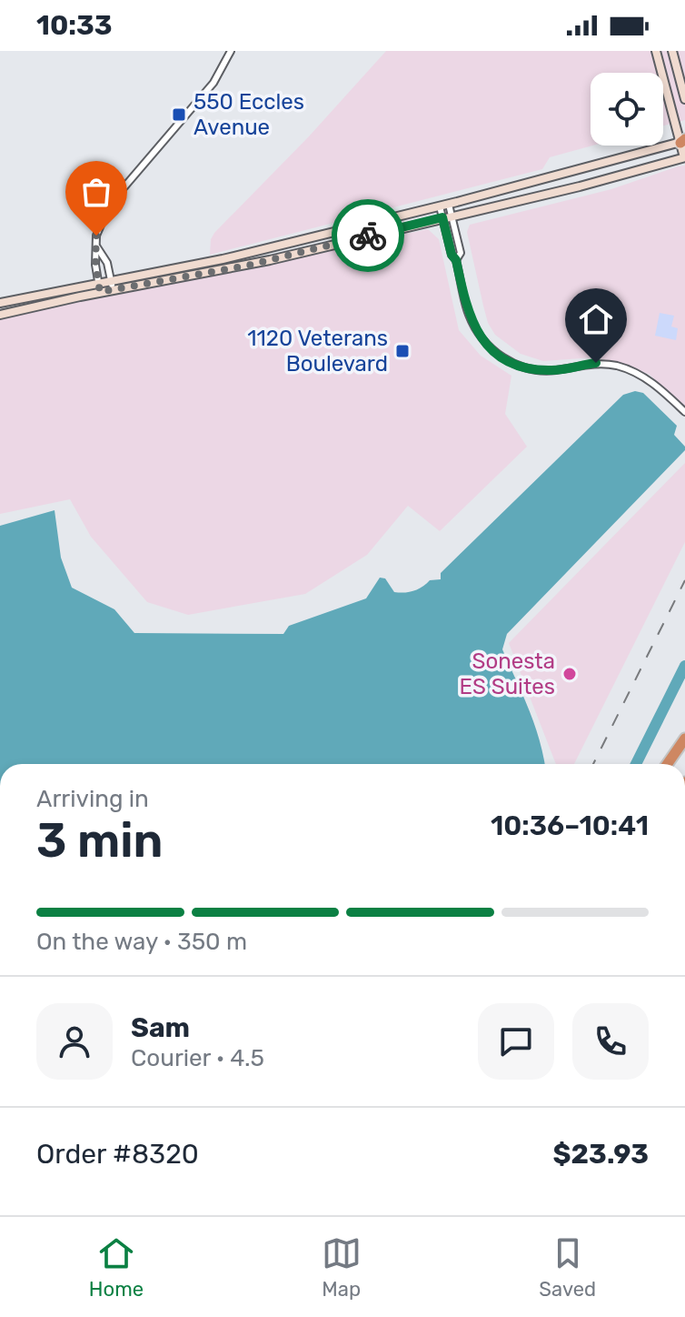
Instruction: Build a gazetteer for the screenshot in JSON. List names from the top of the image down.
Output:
{
  "places": {
    "transit": ["550 Eccles Avenue", "1120 Veterans Boulevard"],
    "other": ["Sonesta ES Suites"]
  },
  "page": {
    "status": "10:33",
    "heading": ["3 min", "Arriving in", "10:36–10:41"],
    "panel": [
      "Sam",
      "Courier · 4.5",
      "Order #8320",
      "$23.93"
    ],
    "bar": "On the way · 350 m",
    "tabs": ["Home", "Map", "Saved"]
  }
}
